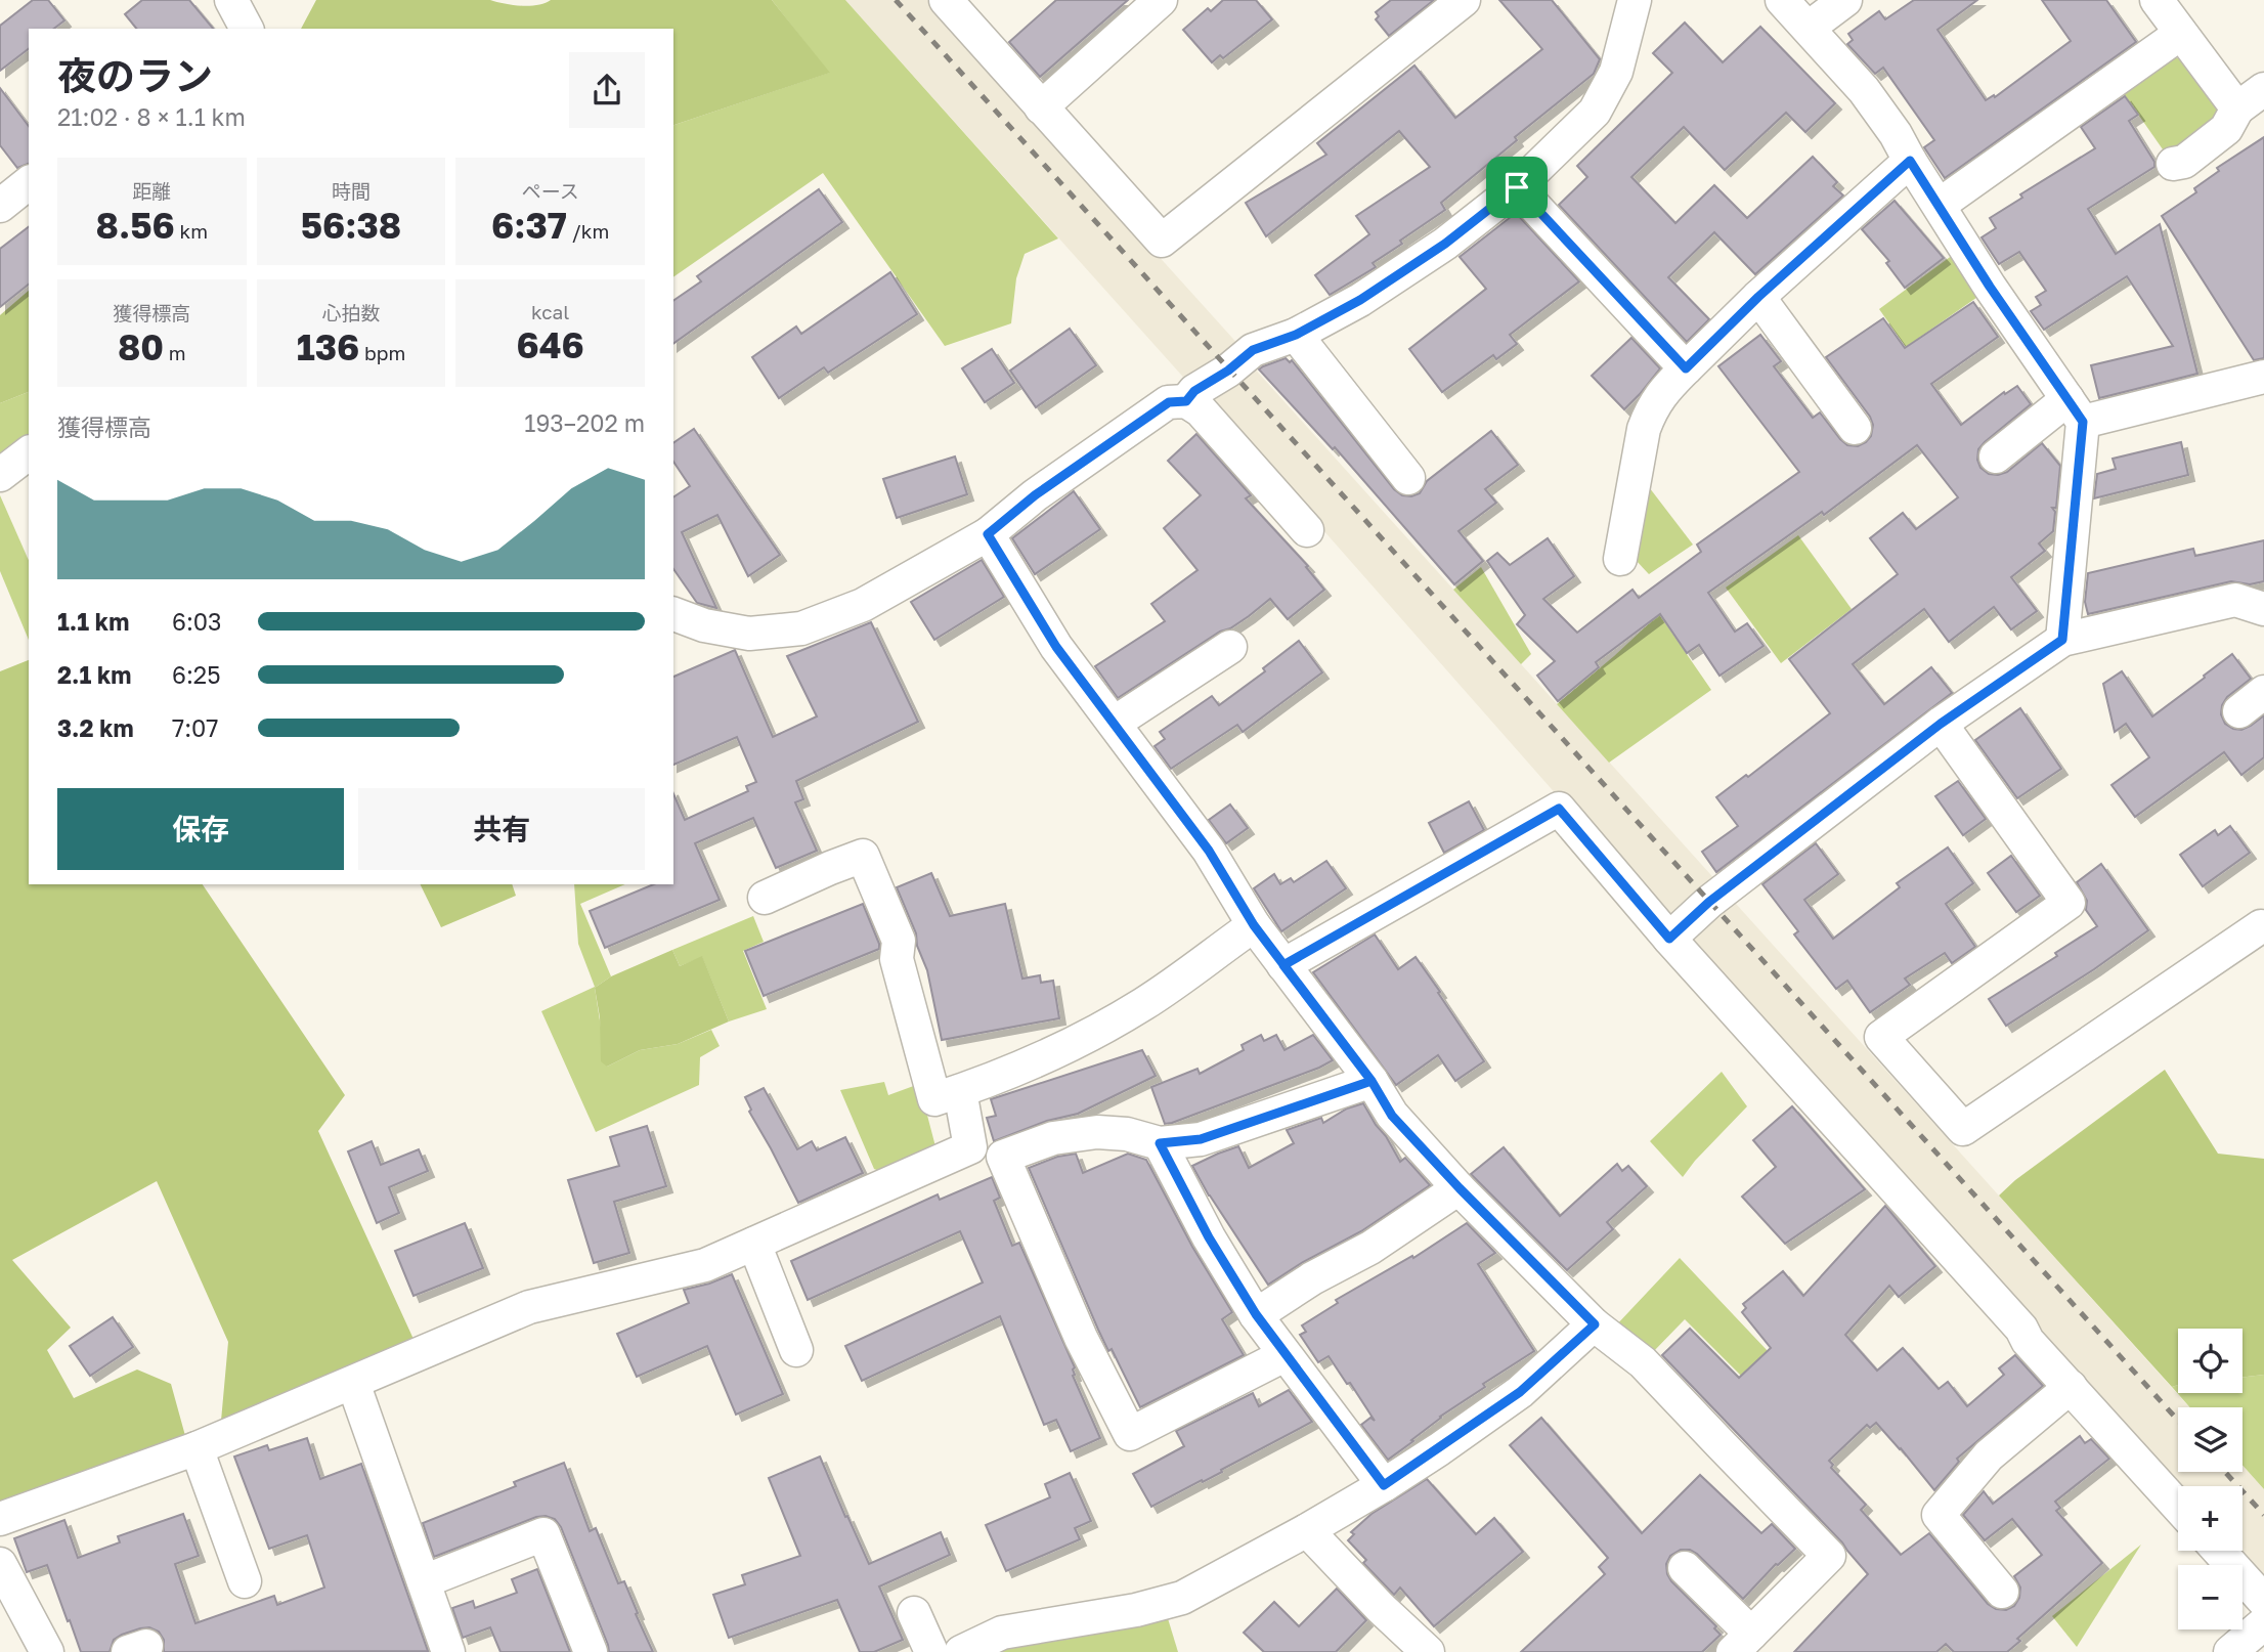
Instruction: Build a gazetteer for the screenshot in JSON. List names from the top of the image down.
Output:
{
  "page": {
    "heading": ["夜のラン", "21:02 · 8 × 1.1 km"],
    "stats": [
      ["距離", "8.56 km"],
      ["時間", "56:38"],
      ["ペース", "6:37 /km"],
      ["獲得標高", "80 m"],
      ["心拍数", "136 bpm"],
      ["kcal", "646"]
    ],
    "chart": ["獲得標高", "193–202 m"],
    "list": [
      {
        "name": "1.1 km",
        "note": "6:03"
      },
      {
        "name": "2.1 km",
        "note": "6:25"
      },
      {
        "name": "3.2 km",
        "note": "7:07"
      }
    ],
    "buttons": ["保存", "共有"],
    "map_buttons": ["+", "−"]
  }
}
